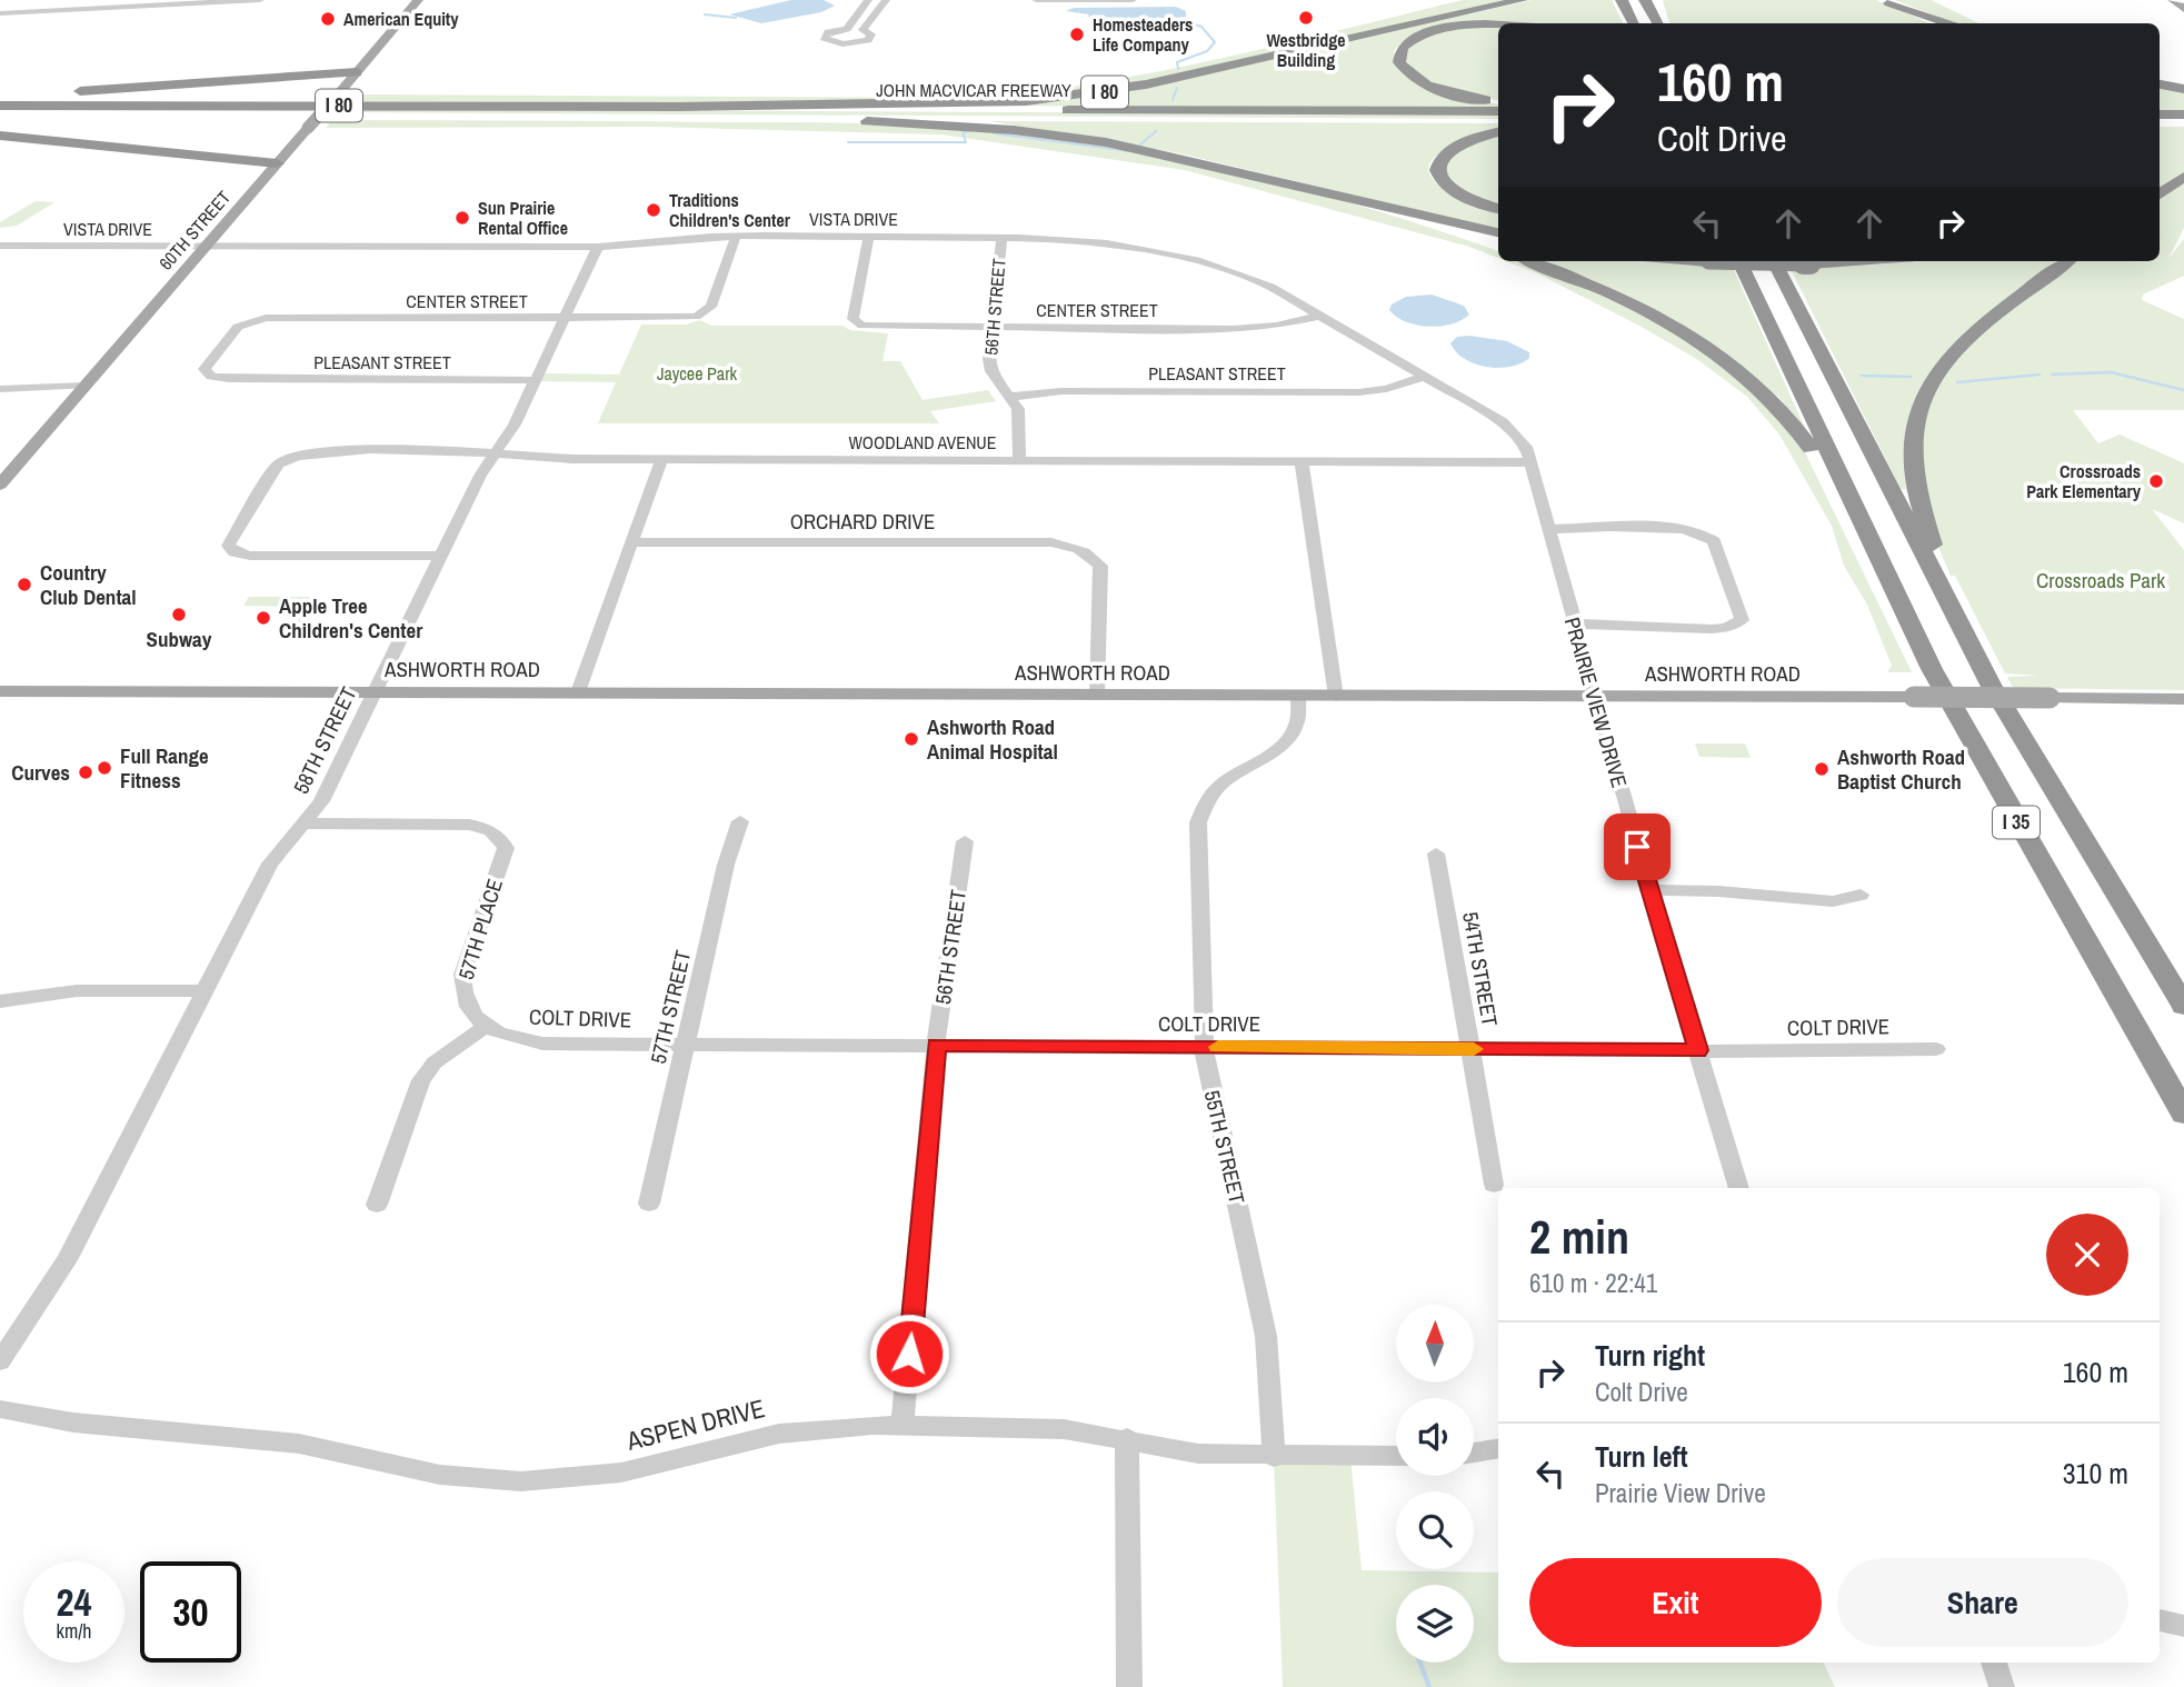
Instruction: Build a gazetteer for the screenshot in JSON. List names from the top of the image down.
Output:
{
  "streets": {
    "highway": ["JOHN MACVICAR FREEWAY", "I 80", "I 35"],
    "main road": ["60TH STREET", "ASHWORTH ROAD"],
    "street": [
      "VISTA DRIVE",
      "CENTER STREET",
      "56TH STREET",
      "PLEASANT STREET",
      "WOODLAND AVENUE",
      "ORCHARD DRIVE",
      "PRAIRIE VIEW DRIVE",
      "58TH STREET",
      "57TH PLACE",
      "54TH STREET",
      "57TH STREET",
      "COLT DRIVE",
      "55TH STREET",
      "ASPEN DRIVE"
    ]
  },
  "crossings": [
    ["JOHN MACVICAR FREEWAY", "I 80"],
    ["VISTA DRIVE", "60TH STREET"],
    ["VISTA DRIVE", "CENTER STREET"],
    ["VISTA DRIVE", "56TH STREET"],
    ["VISTA DRIVE", "PRAIRIE VIEW DRIVE"],
    ["VISTA DRIVE", "58TH STREET"],
    ["CENTER STREET", "56TH STREET"],
    ["CENTER STREET", "PLEASANT STREET"],
    ["CENTER STREET", "PRAIRIE VIEW DRIVE"],
    ["CENTER STREET", "58TH STREET"],
    ["56TH STREET", "PLEASANT STREET"],
    ["56TH STREET", "WOODLAND AVENUE"],
    ["56TH STREET", "COLT DRIVE"],
    ["56TH STREET", "ASPEN DRIVE"],
    ["PLEASANT STREET", "PRAIRIE VIEW DRIVE"],
    ["PLEASANT STREET", "58TH STREET"],
    ["WOODLAND AVENUE", "PRAIRIE VIEW DRIVE"],
    ["WOODLAND AVENUE", "58TH STREET"],
    ["ORCHARD DRIVE", "ASHWORTH ROAD"],
    ["ASHWORTH ROAD", "PRAIRIE VIEW DRIVE"],
    ["ASHWORTH ROAD", "58TH STREET"],
    ["ASHWORTH ROAD", "55TH STREET"],
    ["PRAIRIE VIEW DRIVE", "COLT DRIVE"],
    ["58TH STREET", "57TH PLACE"],
    ["57TH PLACE", "COLT DRIVE"],
    ["54TH STREET", "COLT DRIVE"],
    ["57TH STREET", "COLT DRIVE"],
    ["COLT DRIVE", "55TH STREET"],
    ["55TH STREET", "ASPEN DRIVE"]
  ],
  "parks": ["Jaycee Park", "Crossroads Park"],
  "places": [
    "Westbridge Building",
    "American Equity",
    "Homesteaders Life Company",
    "Traditions Children's Center",
    "Sun Prairie Rental Office",
    "Crossroads Park Elementary",
    "Country Club Dental",
    "Subway",
    "Apple Tree Children's Center",
    "Ashworth Road Animal Hospital",
    "Full Range Fitness",
    "Ashworth Road Baptist Church",
    "Curves"
  ],
  "north": "top",
  "page": {
    "turn": ["160 m", "Colt Drive"],
    "heading": ["2 min", "610 m · 22:41"],
    "list": [
      {
        "name": "Turn right",
        "note": "Colt Drive",
        "value": "160 m"
      },
      {
        "name": "Turn left",
        "note": "Prairie View Drive",
        "value": "310 m"
      }
    ],
    "buttons": ["Exit", "Share"],
    "speed": "24 km/h",
    "limit": "30"
  }
}
